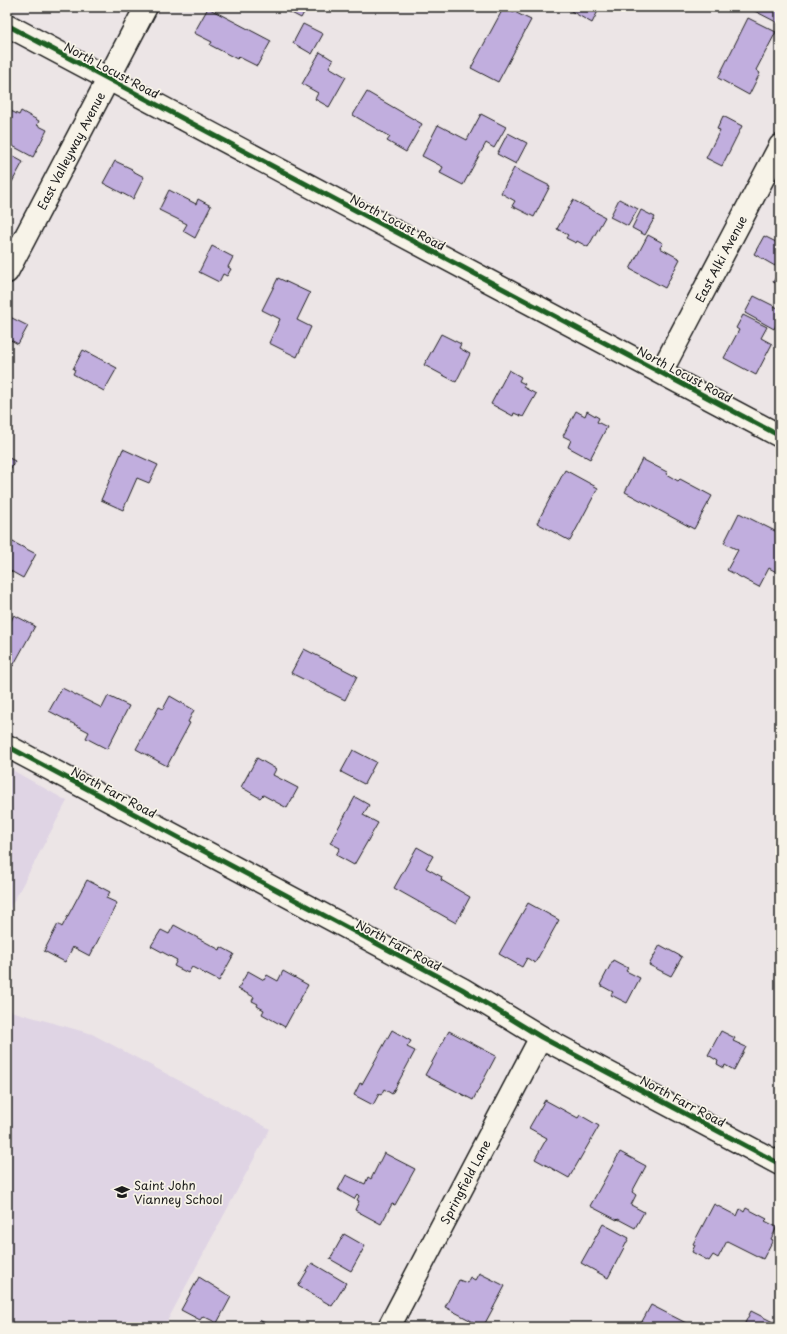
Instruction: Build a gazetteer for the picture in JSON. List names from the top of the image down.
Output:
{
  "streets": {
    "street": [
      "North Locust Road",
      "East Valleyway Avenue",
      "East Alki Avenue",
      "North Farr Road",
      "Springfield Lane"
    ]
  },
  "crossings": [
    ["North Locust Road", "East Valleyway Avenue"],
    ["North Locust Road", "East Alki Avenue"],
    ["North Farr Road", "Springfield Lane"]
  ],
  "places": {
    "school or university": ["Saint John Vianney School"]
  }
}
